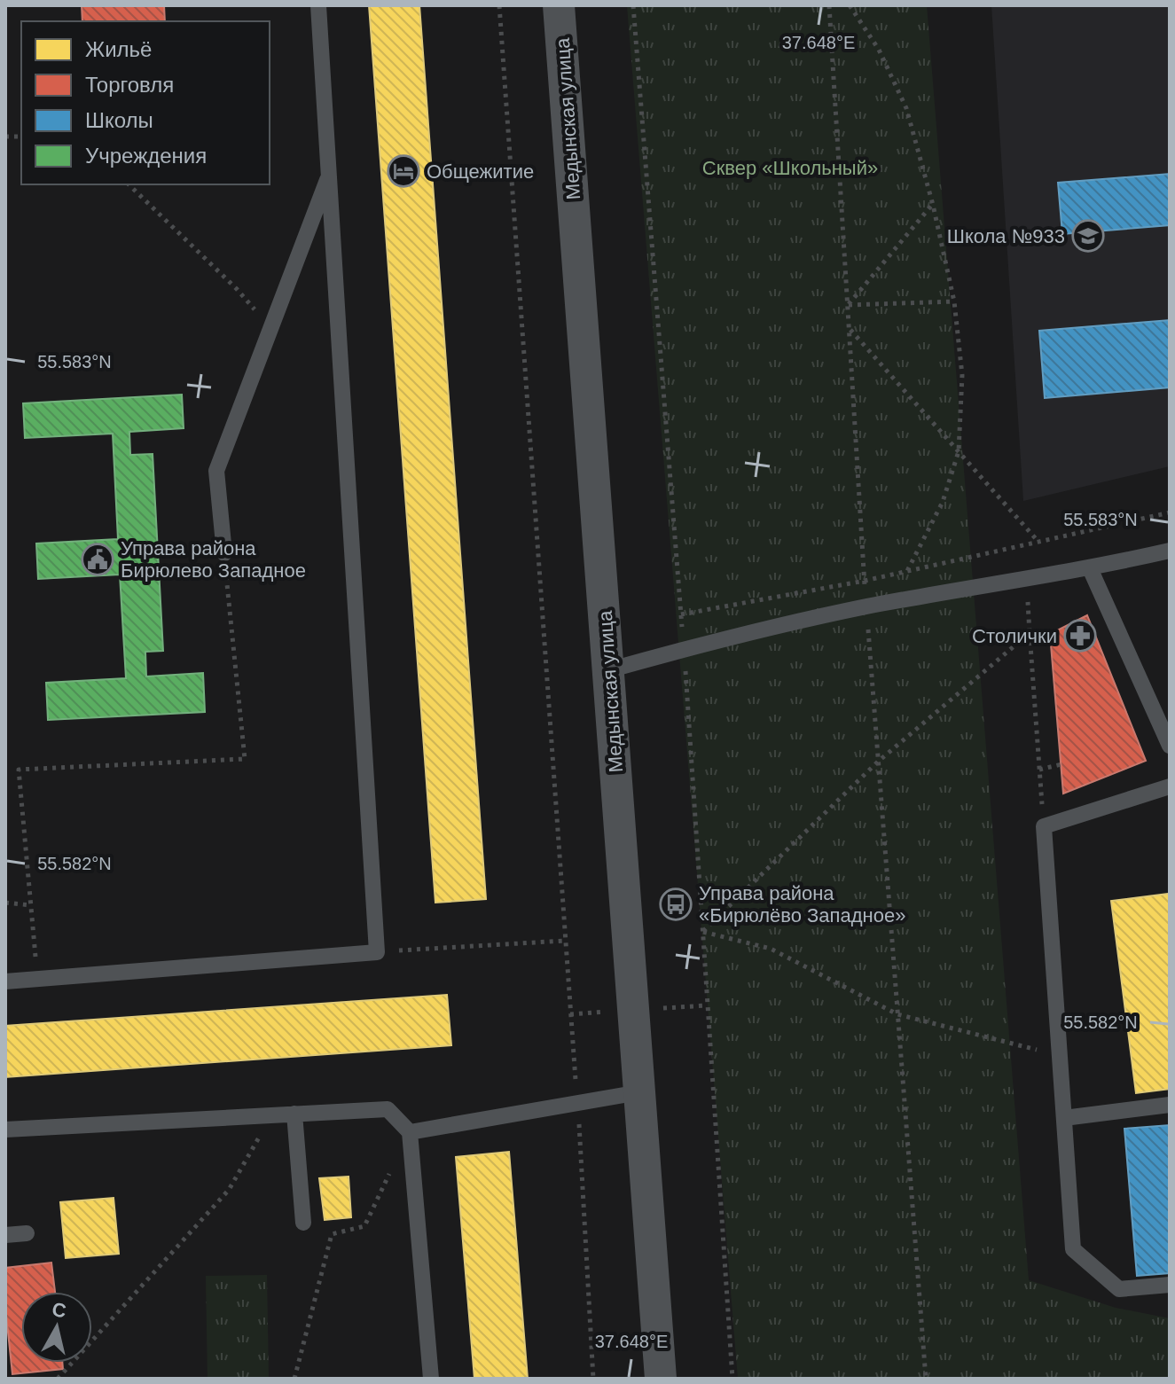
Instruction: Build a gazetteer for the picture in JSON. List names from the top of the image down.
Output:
{
  "streets": {
    "street": ["Медынская улица"]
  },
  "parks": ["Сквер «Школьный»"],
  "places": {
    "hotel": ["Общежитие"],
    "school or university": ["Школа №933"],
    "public building": ["Управа района Бирюлево Западное"],
    "pharmacy": ["Столички"],
    "bus stop": ["Управа района «Бирюлёво Западное»"]
  },
  "legend": [
    "Жильё",
    "Торговля",
    "Школы",
    "Учреждения"
  ],
  "north": "top",
  "coordinates": ["37.648°E", "55.583°N", "55.582°N"]
}
